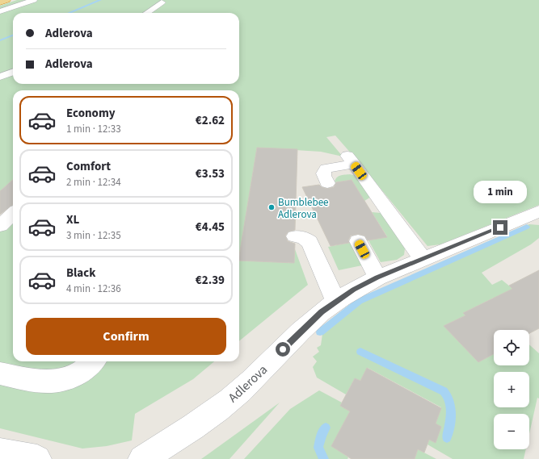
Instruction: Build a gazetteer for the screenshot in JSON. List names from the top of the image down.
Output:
{
  "streets": {
    "street": ["Adlerova"]
  },
  "places": ["Bumblebee Adlerova"],
  "page": {
    "banner": ["Adlerova", "Adlerova"],
    "list": [
      {
        "name": "Economy",
        "note": "1 min · 12:33",
        "value": "€2.62"
      },
      {
        "name": "Comfort",
        "note": "2 min · 12:34",
        "value": "€3.53"
      },
      {
        "name": "XL",
        "note": "3 min · 12:35",
        "value": "€4.45"
      },
      {
        "name": "Black",
        "note": "4 min · 12:36",
        "value": "€2.39"
      }
    ],
    "bubble": "1 min",
    "buttons": "Confirm",
    "map_buttons": ["+", "−"]
  }
}
